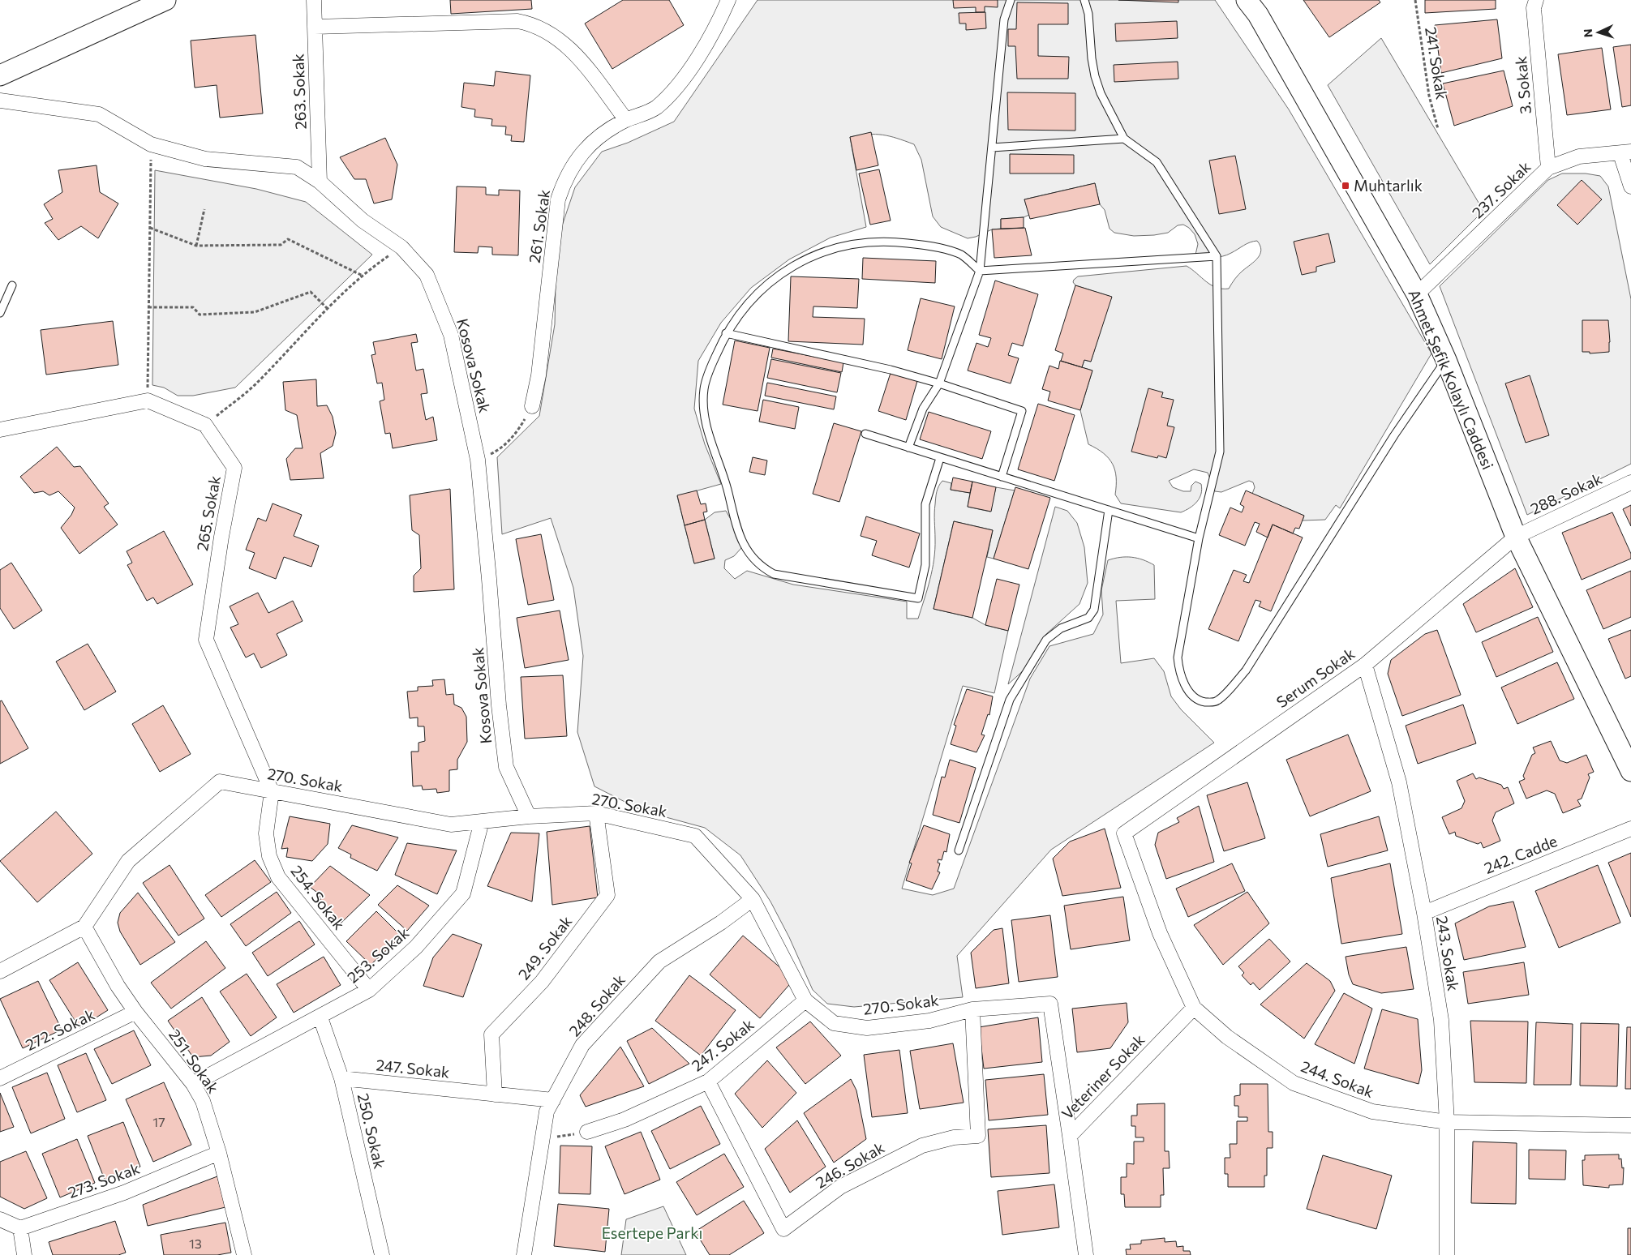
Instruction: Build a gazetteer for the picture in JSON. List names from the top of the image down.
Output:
{
  "streets": {
    "main road": ["Ahmet Şefik Kolaylı Caddesi"],
    "street": [
      "3. Sokak",
      "263. Sokak",
      "237. Sokak",
      "261. Sokak",
      "Kosova Sokak",
      "288. Sokak",
      "265. Sokak",
      "Serum Sokak",
      "270. Sokak",
      "242. Cadde",
      "254. Sokak",
      "249. Sokak",
      "243. Sokak",
      "253. Sokak",
      "248. Sokak",
      "272. Sokak",
      "247. Sokak",
      "251. Sokak",
      "Veteriner Sokak",
      "244. Sokak",
      "250. Sokak",
      "246. Sokak",
      "273. Sokak"
    ],
    "path": ["241. Sokak"]
  },
  "crossings": [
    ["3. Sokak", "237. Sokak"],
    ["263. Sokak", "Kosova Sokak"],
    ["237. Sokak", "Ahmet Şefik Kolaylı Caddesi"],
    ["Kosova Sokak", "270. Sokak"],
    ["Ahmet Şefik Kolaylı Caddesi", "288. Sokak"],
    ["Ahmet Şefik Kolaylı Caddesi", "Serum Sokak"],
    ["288. Sokak", "Serum Sokak"],
    ["265. Sokak", "270. Sokak"],
    ["265. Sokak", "254. Sokak"],
    ["Serum Sokak", "243. Sokak"],
    ["Serum Sokak", "244. Sokak"],
    ["270. Sokak", "254. Sokak"],
    ["270. Sokak", "249. Sokak"],
    ["270. Sokak", "253. Sokak"],
    ["270. Sokak", "248. Sokak"],
    ["270. Sokak", "247. Sokak"],
    ["270. Sokak", "251. Sokak"],
    ["270. Sokak", "Veteriner Sokak"],
    ["270. Sokak", "246. Sokak"],
    ["242. Cadde", "243. Sokak"],
    ["254. Sokak", "253. Sokak"],
    ["249. Sokak", "247. Sokak"],
    ["243. Sokak", "244. Sokak"],
    ["253. Sokak", "251. Sokak"],
    ["253. Sokak", "250. Sokak"],
    ["248. Sokak", "247. Sokak"],
    ["272. Sokak", "251. Sokak"],
    ["247. Sokak", "250. Sokak"],
    ["247. Sokak", "246. Sokak"],
    ["251. Sokak", "273. Sokak"],
    ["Veteriner Sokak", "244. Sokak"]
  ],
  "parks": ["Esertepe Parkı"],
  "places": {
    "transit": ["Muhtarlık"]
  },
  "house_numbers": ["17", "13"],
  "north": "left"
}
